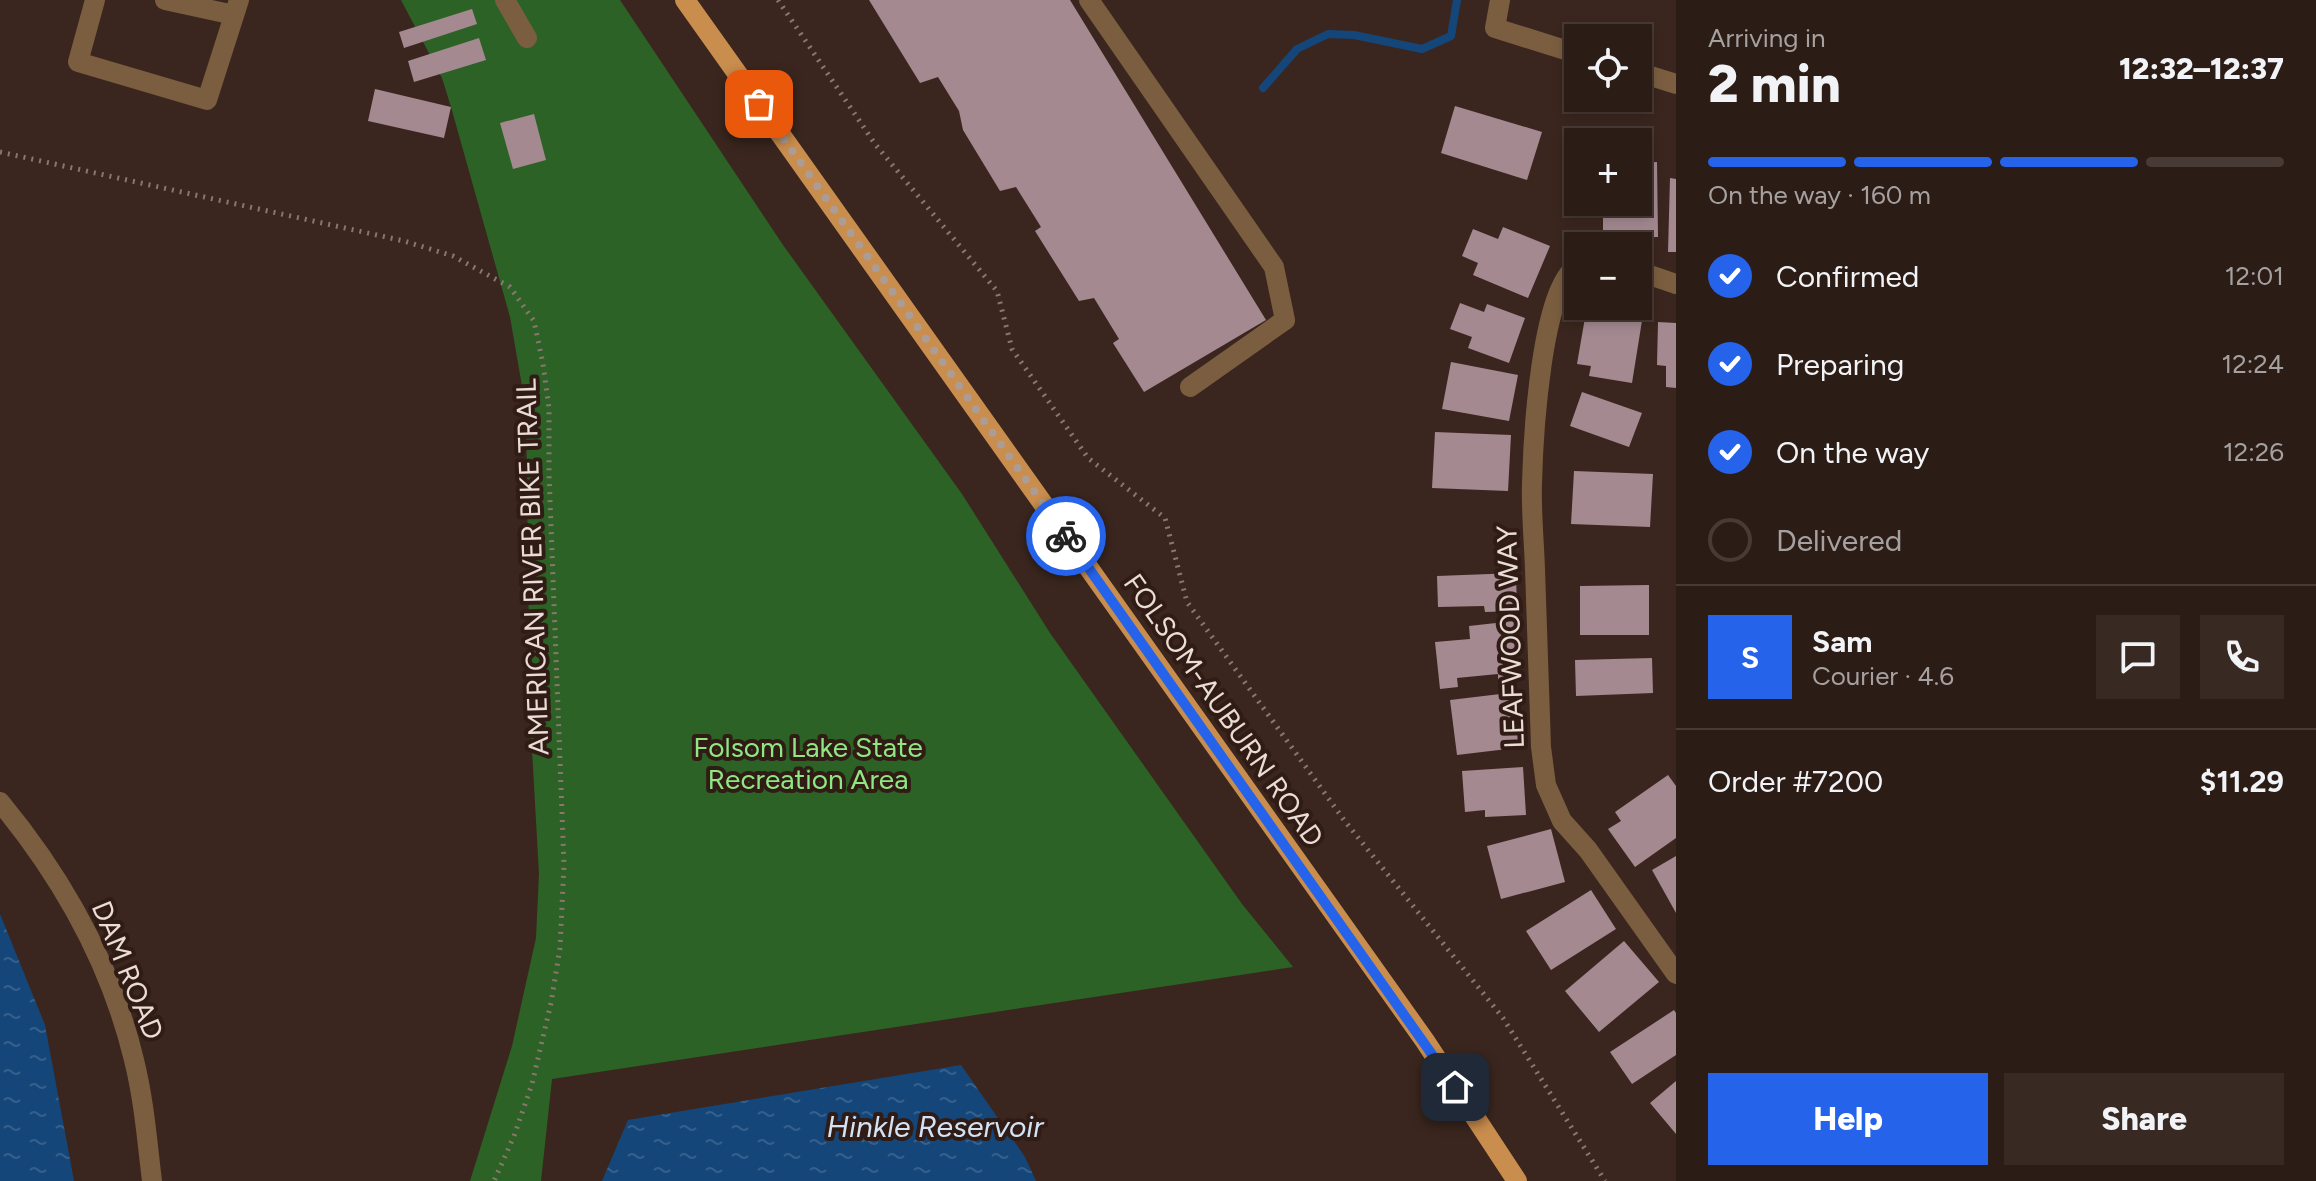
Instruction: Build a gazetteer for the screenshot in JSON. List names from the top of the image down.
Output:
{
  "streets": {
    "main road": ["FOLSOM-AUBURN ROAD"],
    "street": ["LEAFWOOD WAY", "DAM ROAD"],
    "path": ["AMERICAN RIVER BIKE TRAIL"]
  },
  "water": ["Hinkle Reservoir"],
  "parks": ["Folsom Lake State Recreation Area"],
  "page": {
    "heading": ["2 min", "Arriving in", "12:32–12:37"],
    "panel": [
      "Sam",
      "Courier · 4.6",
      "Order #7200",
      "$11.29"
    ],
    "map_buttons": ["+", "−"],
    "bar": "On the way · 160 m",
    "list": [
      ["Confirmed", "12:01"],
      ["Preparing", "12:24"],
      ["On the way", "12:26"],
      "Delivered"
    ],
    "round": "S",
    "buttons": ["Help", "Share"]
  }
}
